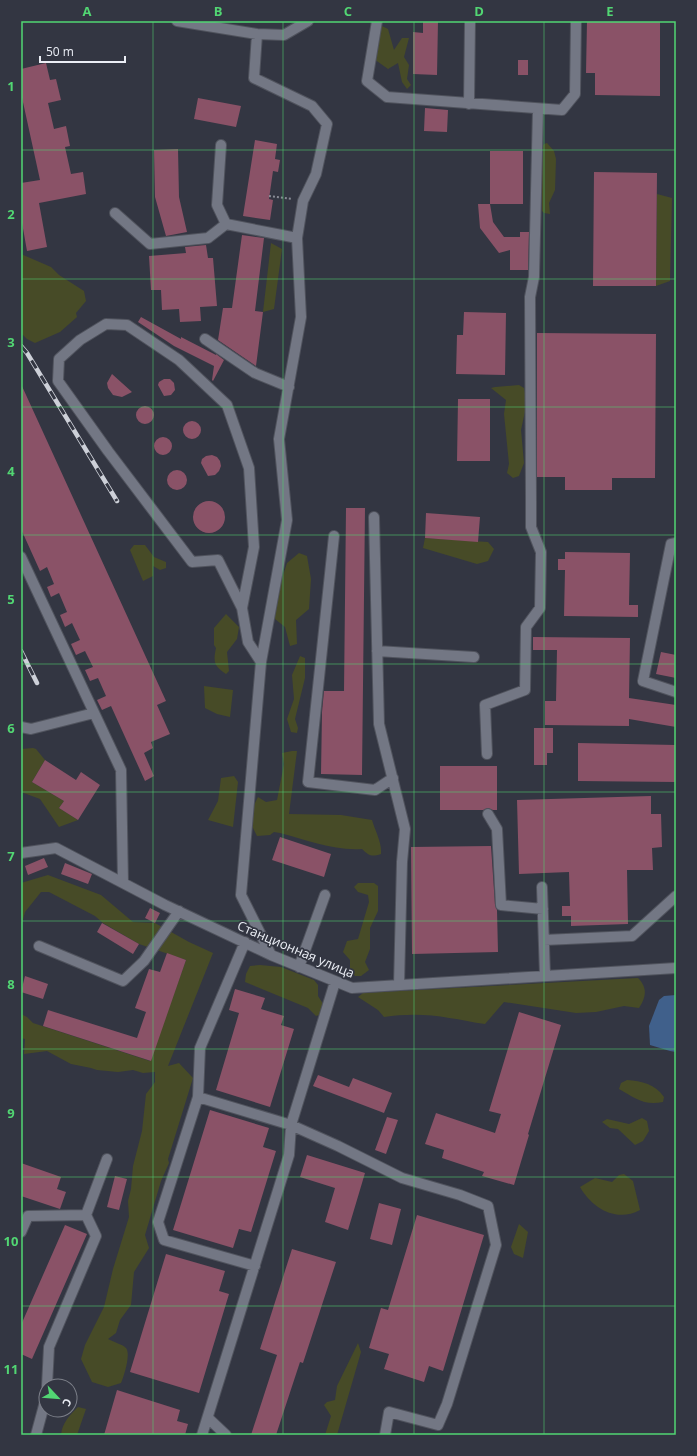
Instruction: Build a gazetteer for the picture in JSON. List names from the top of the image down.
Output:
{
  "streets": {
    "street": ["Станционная улица"]
  },
  "scale_bar": "50 m",
  "north": "bottom right",
  "grid": {
    "columns": [
      "A",
      "B",
      "C",
      "D",
      "E"
    ],
    "rows": [
      "1",
      "2",
      "3",
      "4",
      "5",
      "6",
      "7",
      "8",
      "9",
      "10",
      "11"
    ]
  }
}
